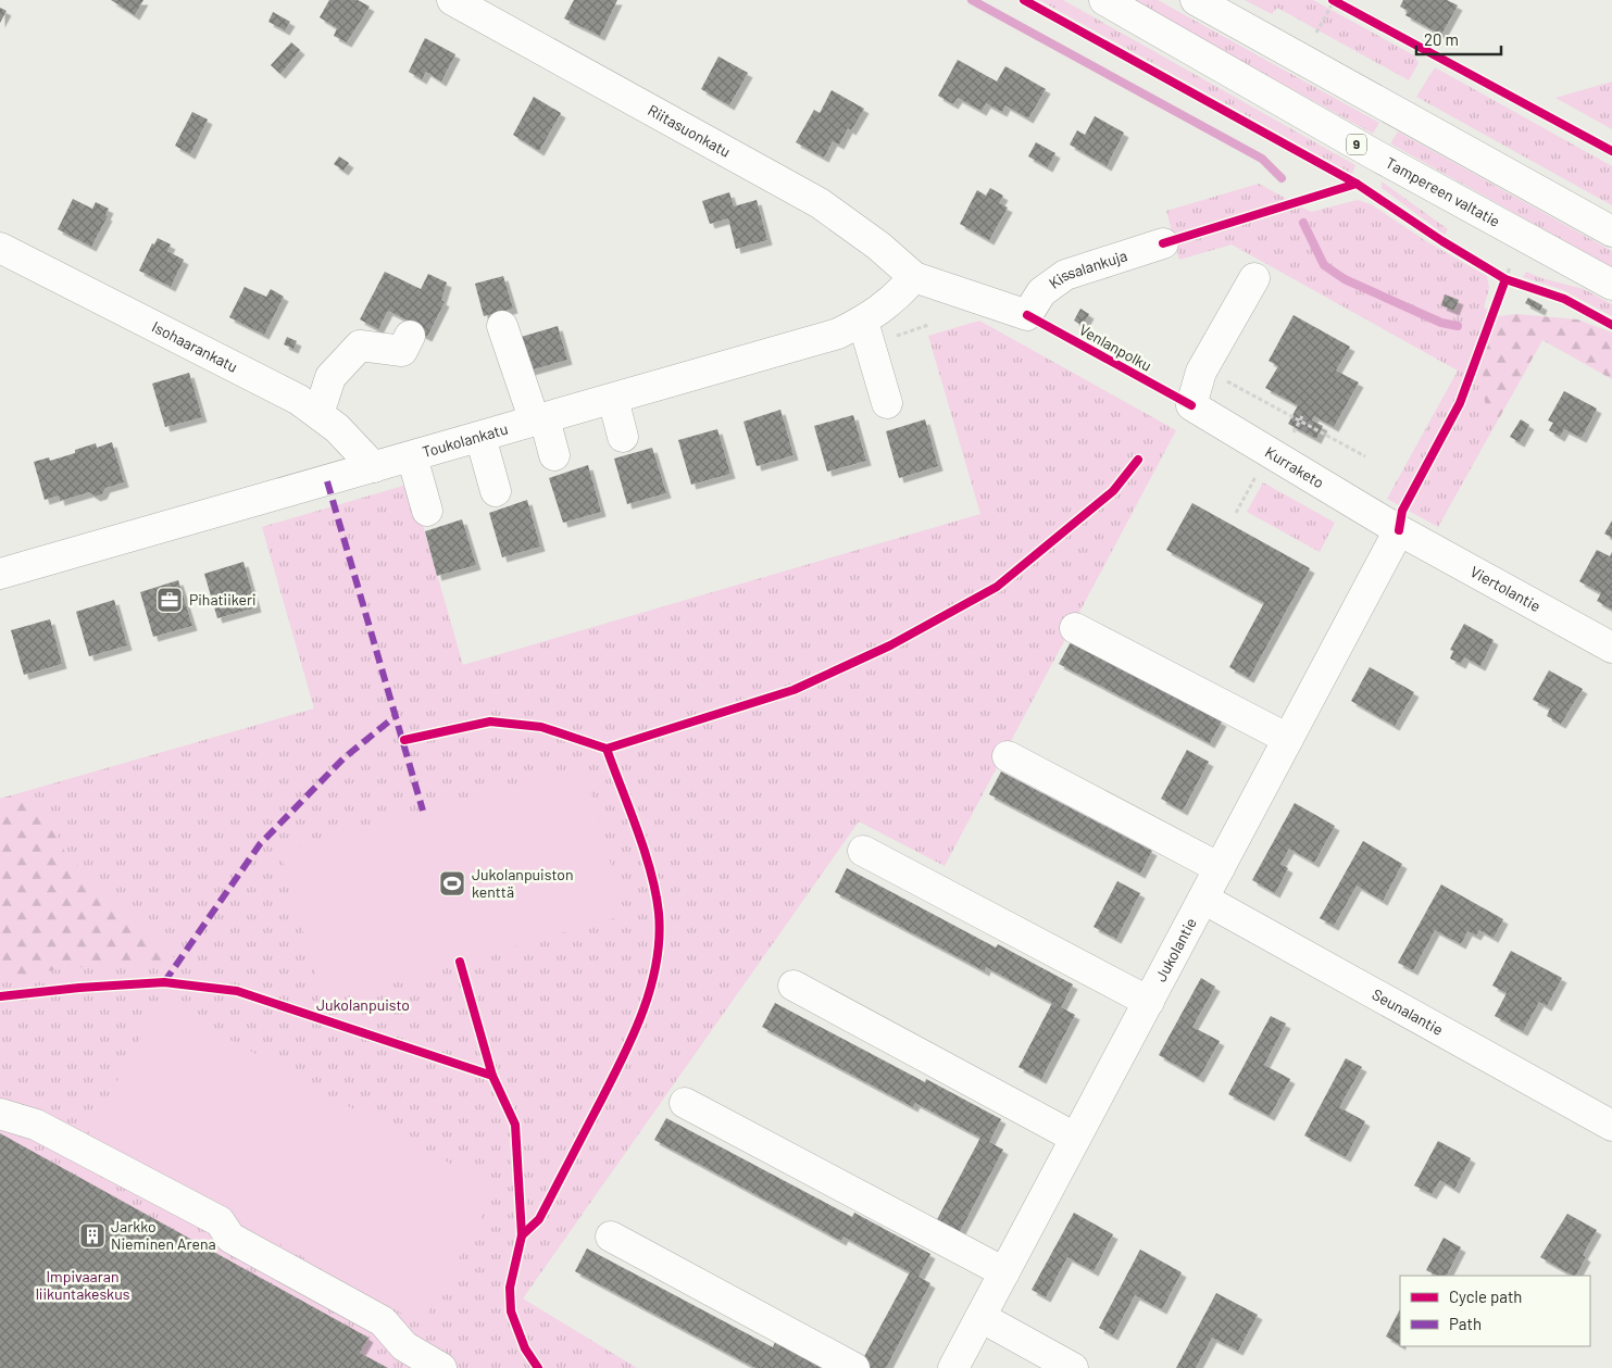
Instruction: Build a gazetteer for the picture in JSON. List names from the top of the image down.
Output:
{
  "streets": {
    "main road": [
      "Riitasuonkatu",
      "9",
      "Tampereen valtatie",
      "Kissalankuja",
      "Isohaarankatu",
      "Toukolankatu",
      "Kurraketo",
      "Viertolantie",
      "Jukolantie",
      "Seunalantie"
    ],
    "cycle path": ["Venlanpolku"]
  },
  "crossings": [
    ["Riitasuonkatu", "Kissalankuja"],
    ["Riitasuonkatu", "Toukolankatu"],
    ["Kissalankuja", "Toukolankatu"],
    ["Isohaarankatu", "Toukolankatu"],
    ["Kurraketo", "Viertolantie"],
    ["Kurraketo", "Jukolantie"],
    ["Viertolantie", "Jukolantie"],
    ["Jukolantie", "Seunalantie"]
  ],
  "parks": ["Jukolanpuisto", "Impivaaran liikuntakeskus"],
  "places": {
    "office": ["Pihatiikeri"],
    "sports": ["Jukolanpuiston kenttä"],
    "building": ["Jarkko Nieminen Arena"]
  },
  "legend": ["Cycle path", "Path"],
  "scale_bar": "20 m"
}
